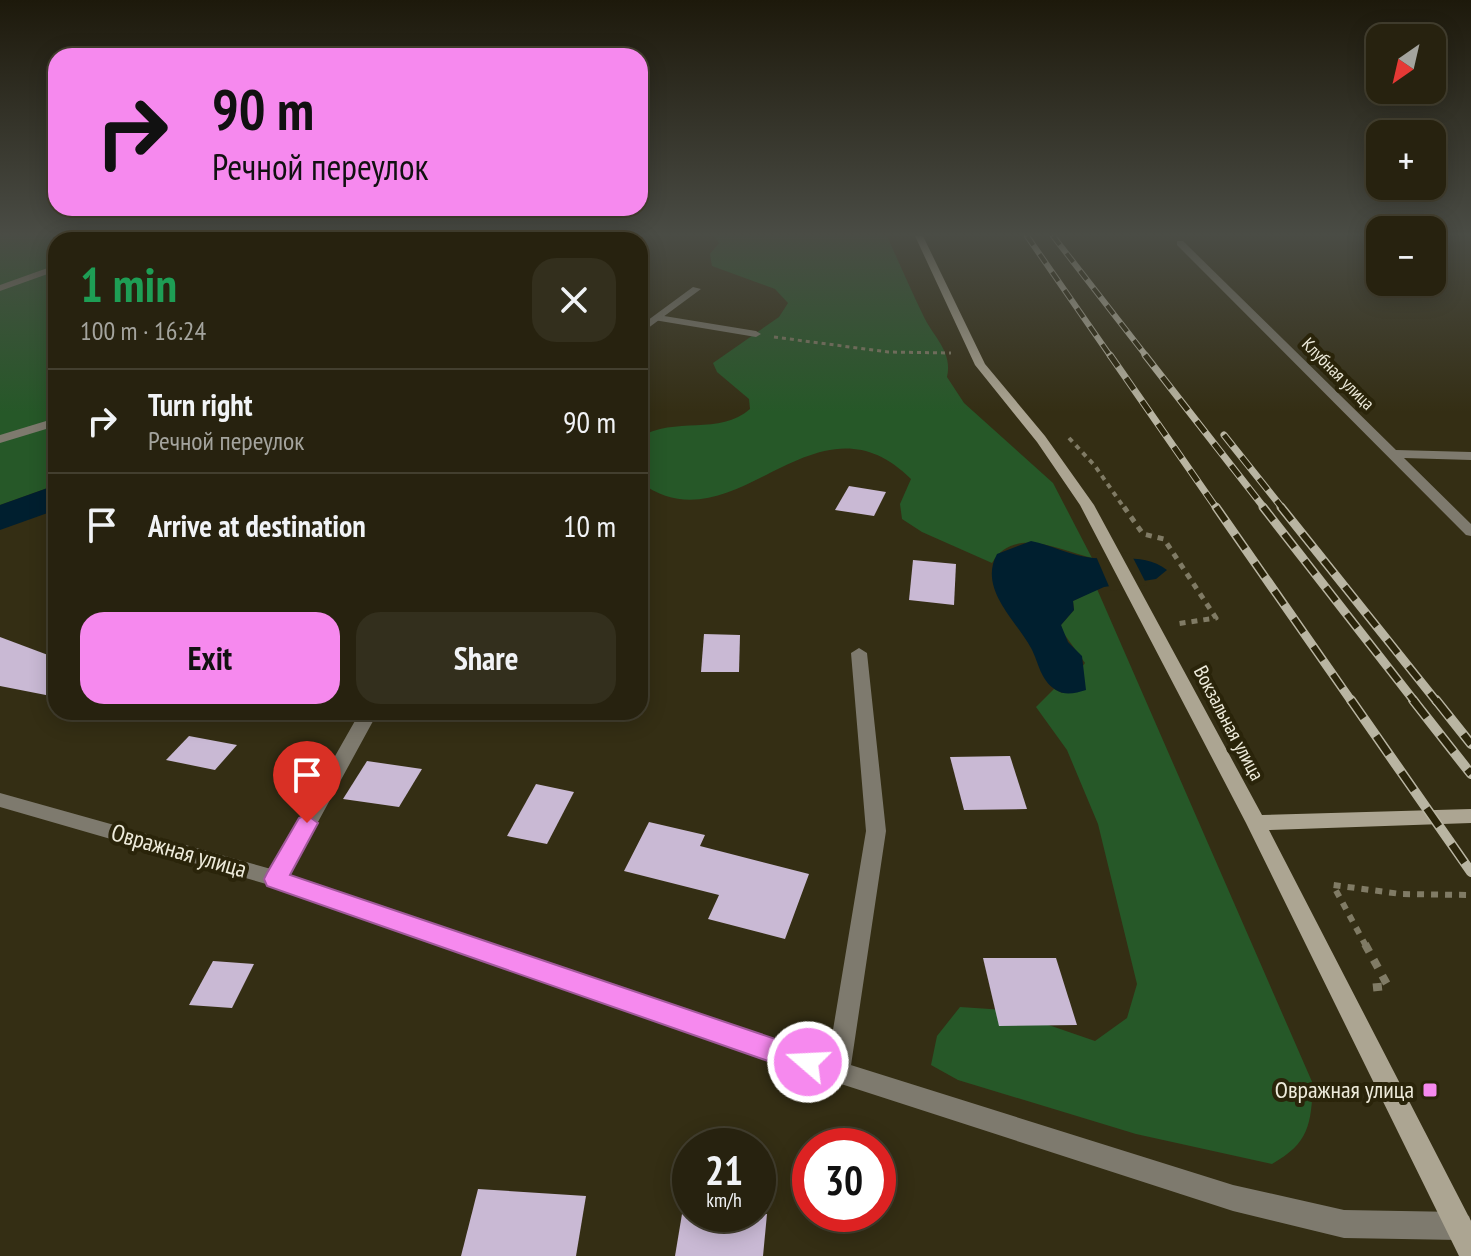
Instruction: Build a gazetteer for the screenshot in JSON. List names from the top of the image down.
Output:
{
  "streets": {
    "street": ["Клубная улица", "Вокзальная улица", "Овражная улица"]
  },
  "crossings": [
    ["Вокзальная улица", "Овражная улица"]
  ],
  "places": {
    "transit": ["Овражная улица"]
  },
  "north": "bottom left",
  "page": {
    "map_buttons": ["+", "−"],
    "turn": ["90 m", "Речной переулок"],
    "heading": ["1 min", "100 m · 16:24"],
    "list": [
      {
        "name": "Turn right",
        "note": "Речной переулок",
        "value": "90 m"
      },
      {
        "name": "Arrive at destination",
        "value": "10 m"
      }
    ],
    "buttons": ["Exit", "Share"],
    "speed": "21 km/h",
    "limit": "30"
  }
}
